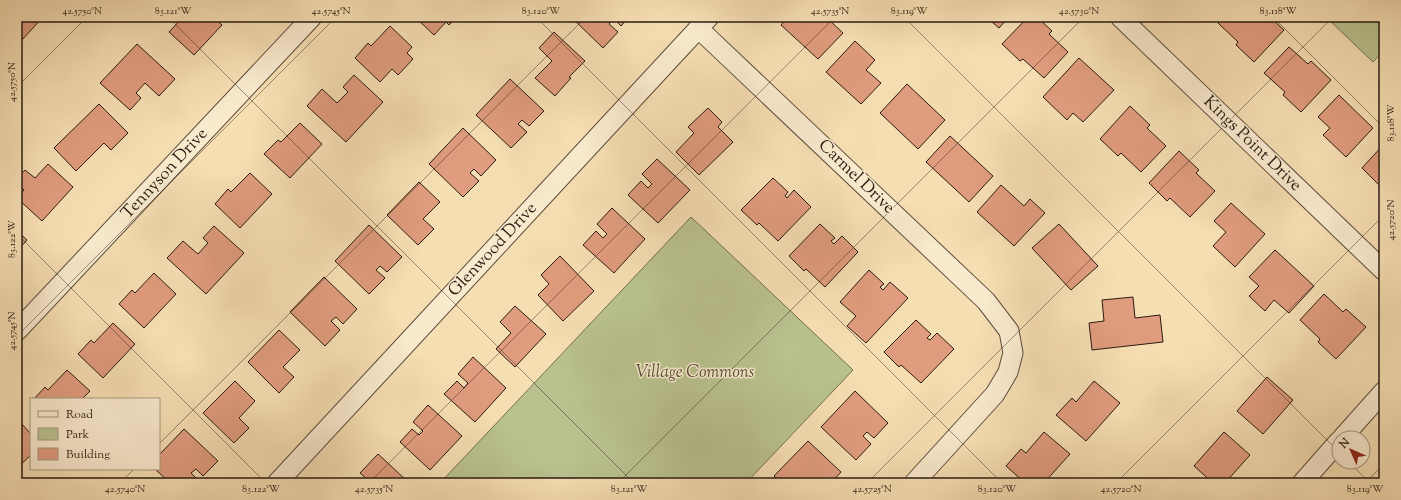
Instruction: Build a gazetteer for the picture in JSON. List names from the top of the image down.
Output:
{
  "streets": {
    "street": [
      "Kings Point Drive",
      "Tennyson Drive",
      "Carmel Drive",
      "Glenwood Drive"
    ]
  },
  "crossings": [
    ["Carmel Drive", "Glenwood Drive"]
  ],
  "parks": ["Village Commons"],
  "legend": ["Road", "Park", "Building"],
  "north": "top left",
  "coordinates": [
    "42.5750°N",
    "83.121°W",
    "42.5745°N",
    "83.120°W",
    "42.5735°N",
    "83.119°W",
    "42.5730°N",
    "83.118°W",
    "42.5720°N",
    "83.122°W",
    "42.5740°N",
    "42.5725°N"
  ]
}
